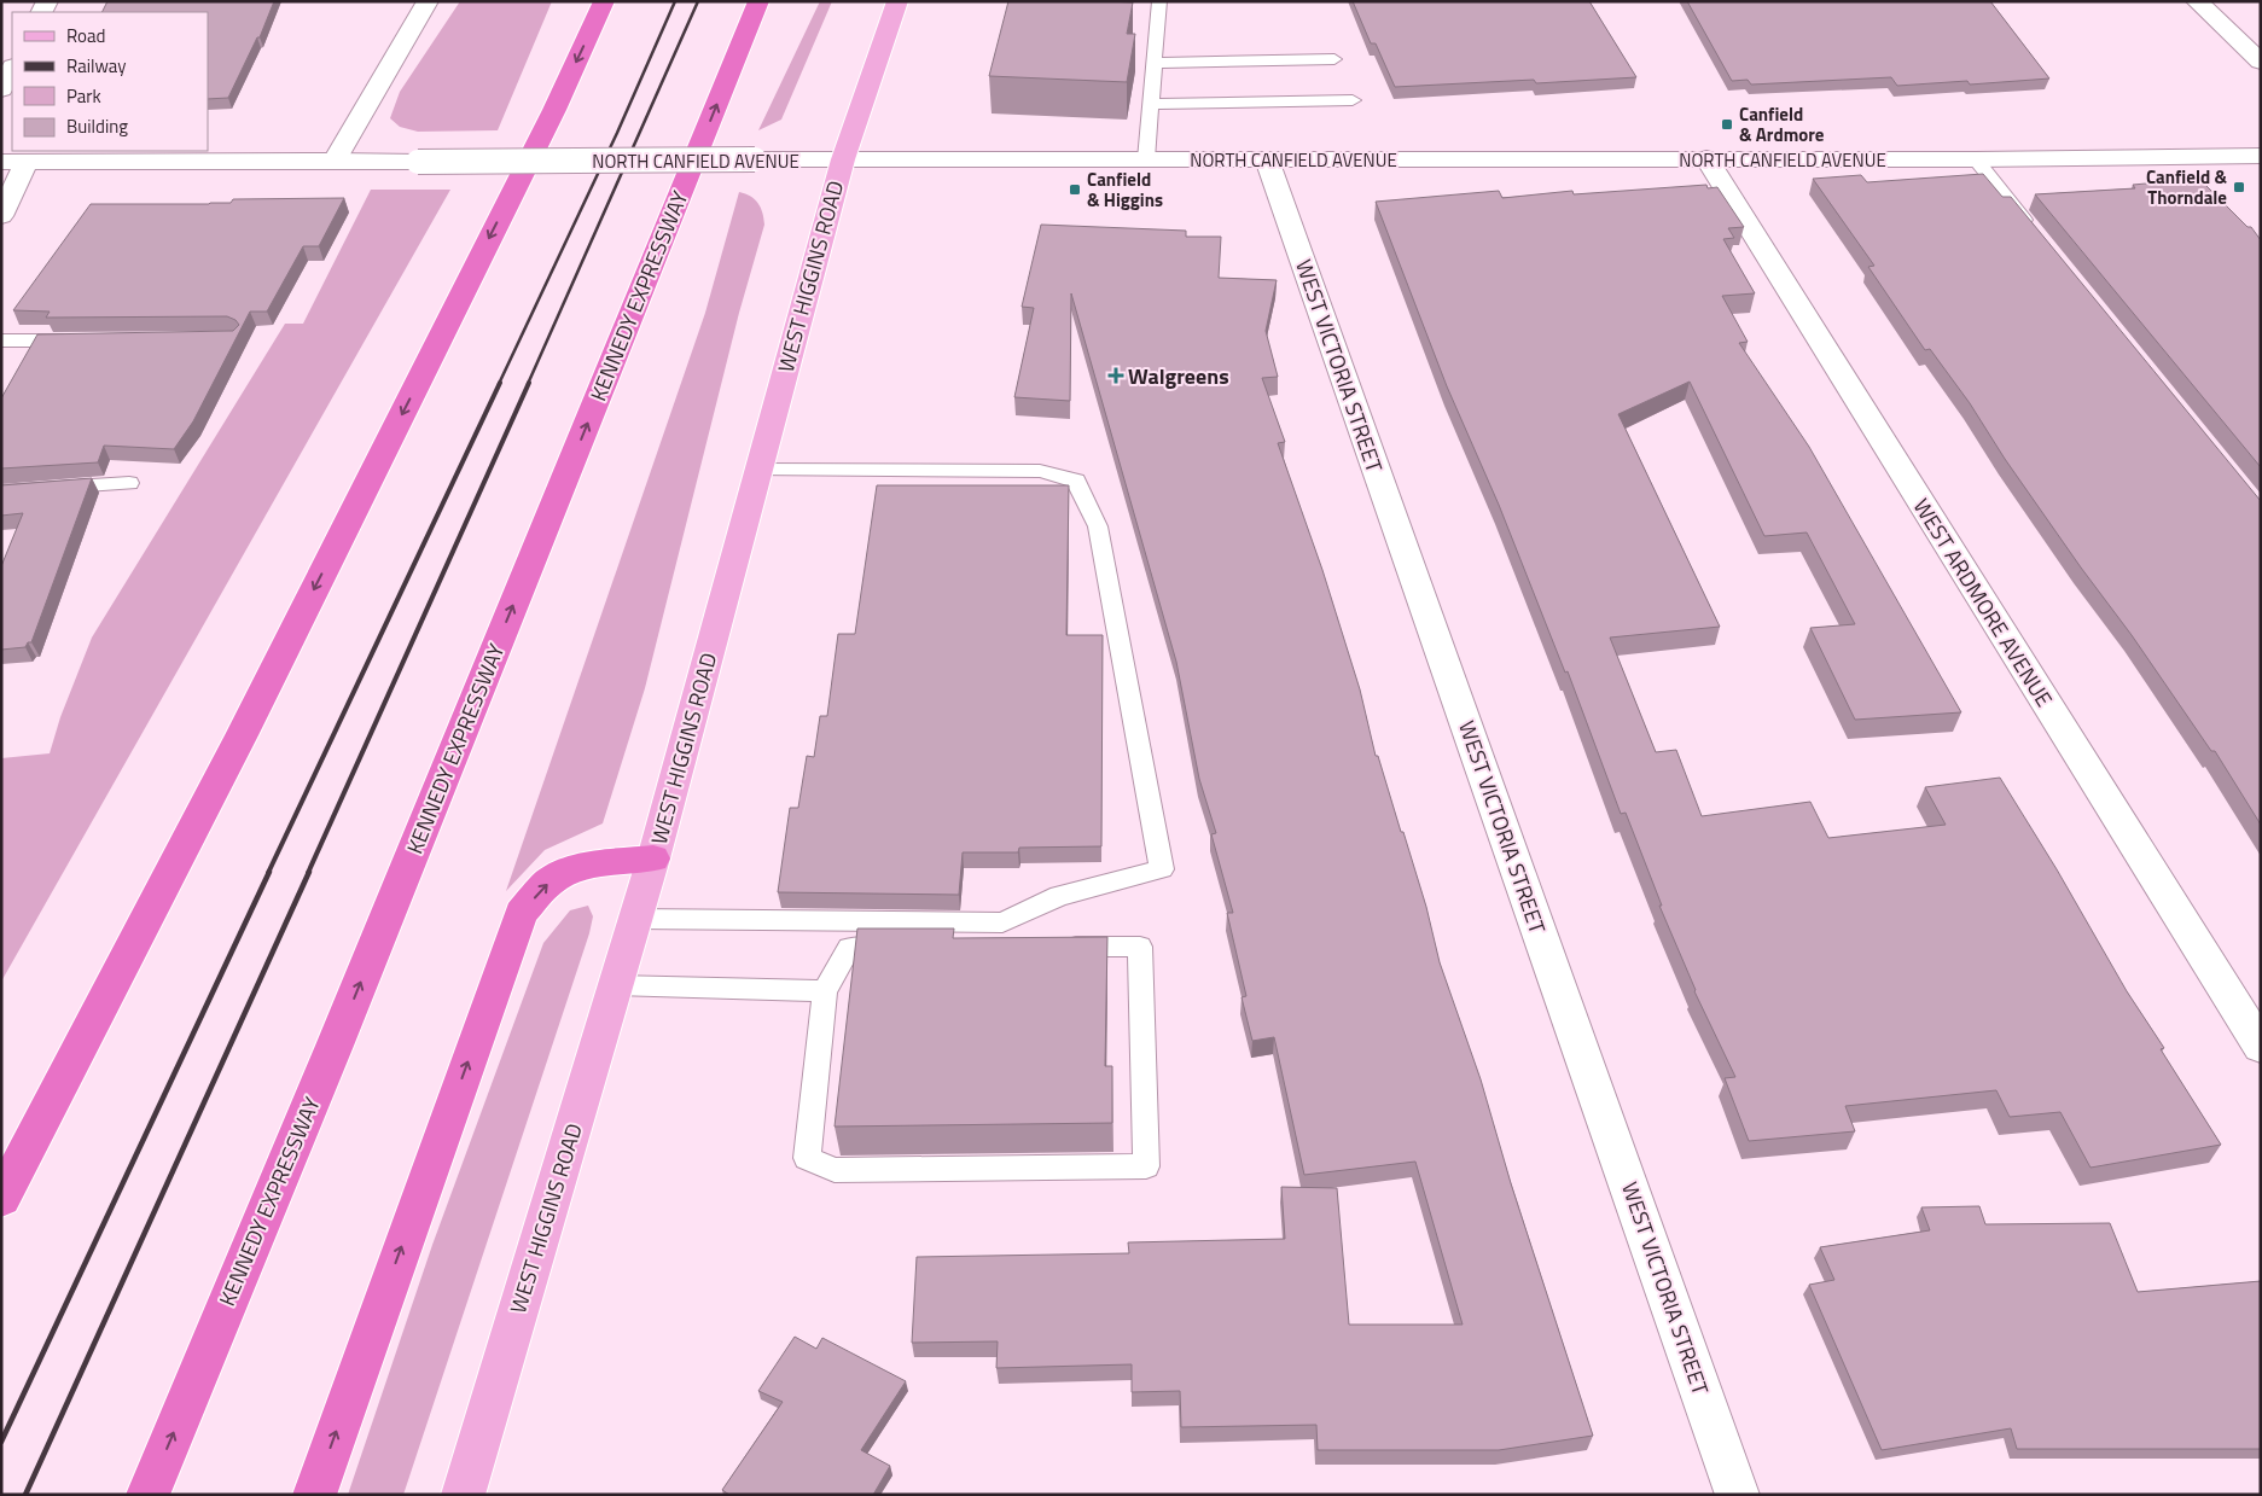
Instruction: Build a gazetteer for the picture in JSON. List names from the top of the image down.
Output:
{
  "streets": {
    "highway": ["KENNEDY EXPRESSWAY"],
    "main road": ["WEST HIGGINS ROAD"],
    "street": ["NORTH CANFIELD AVENUE", "WEST VICTORIA STREET", "WEST ARDMORE AVENUE"]
  },
  "crossings": [
    ["NORTH CANFIELD AVENUE", "WEST HIGGINS ROAD"],
    ["NORTH CANFIELD AVENUE", "WEST VICTORIA STREET"],
    ["NORTH CANFIELD AVENUE", "WEST ARDMORE AVENUE"]
  ],
  "places": {
    "transit": ["Canfield & Ardmore", "Canfield & Thorndale", "Canfield & Higgins"],
    "health": ["Walgreens"]
  },
  "legend": [
    "Road",
    "Railway",
    "Park",
    "Building"
  ]
}
